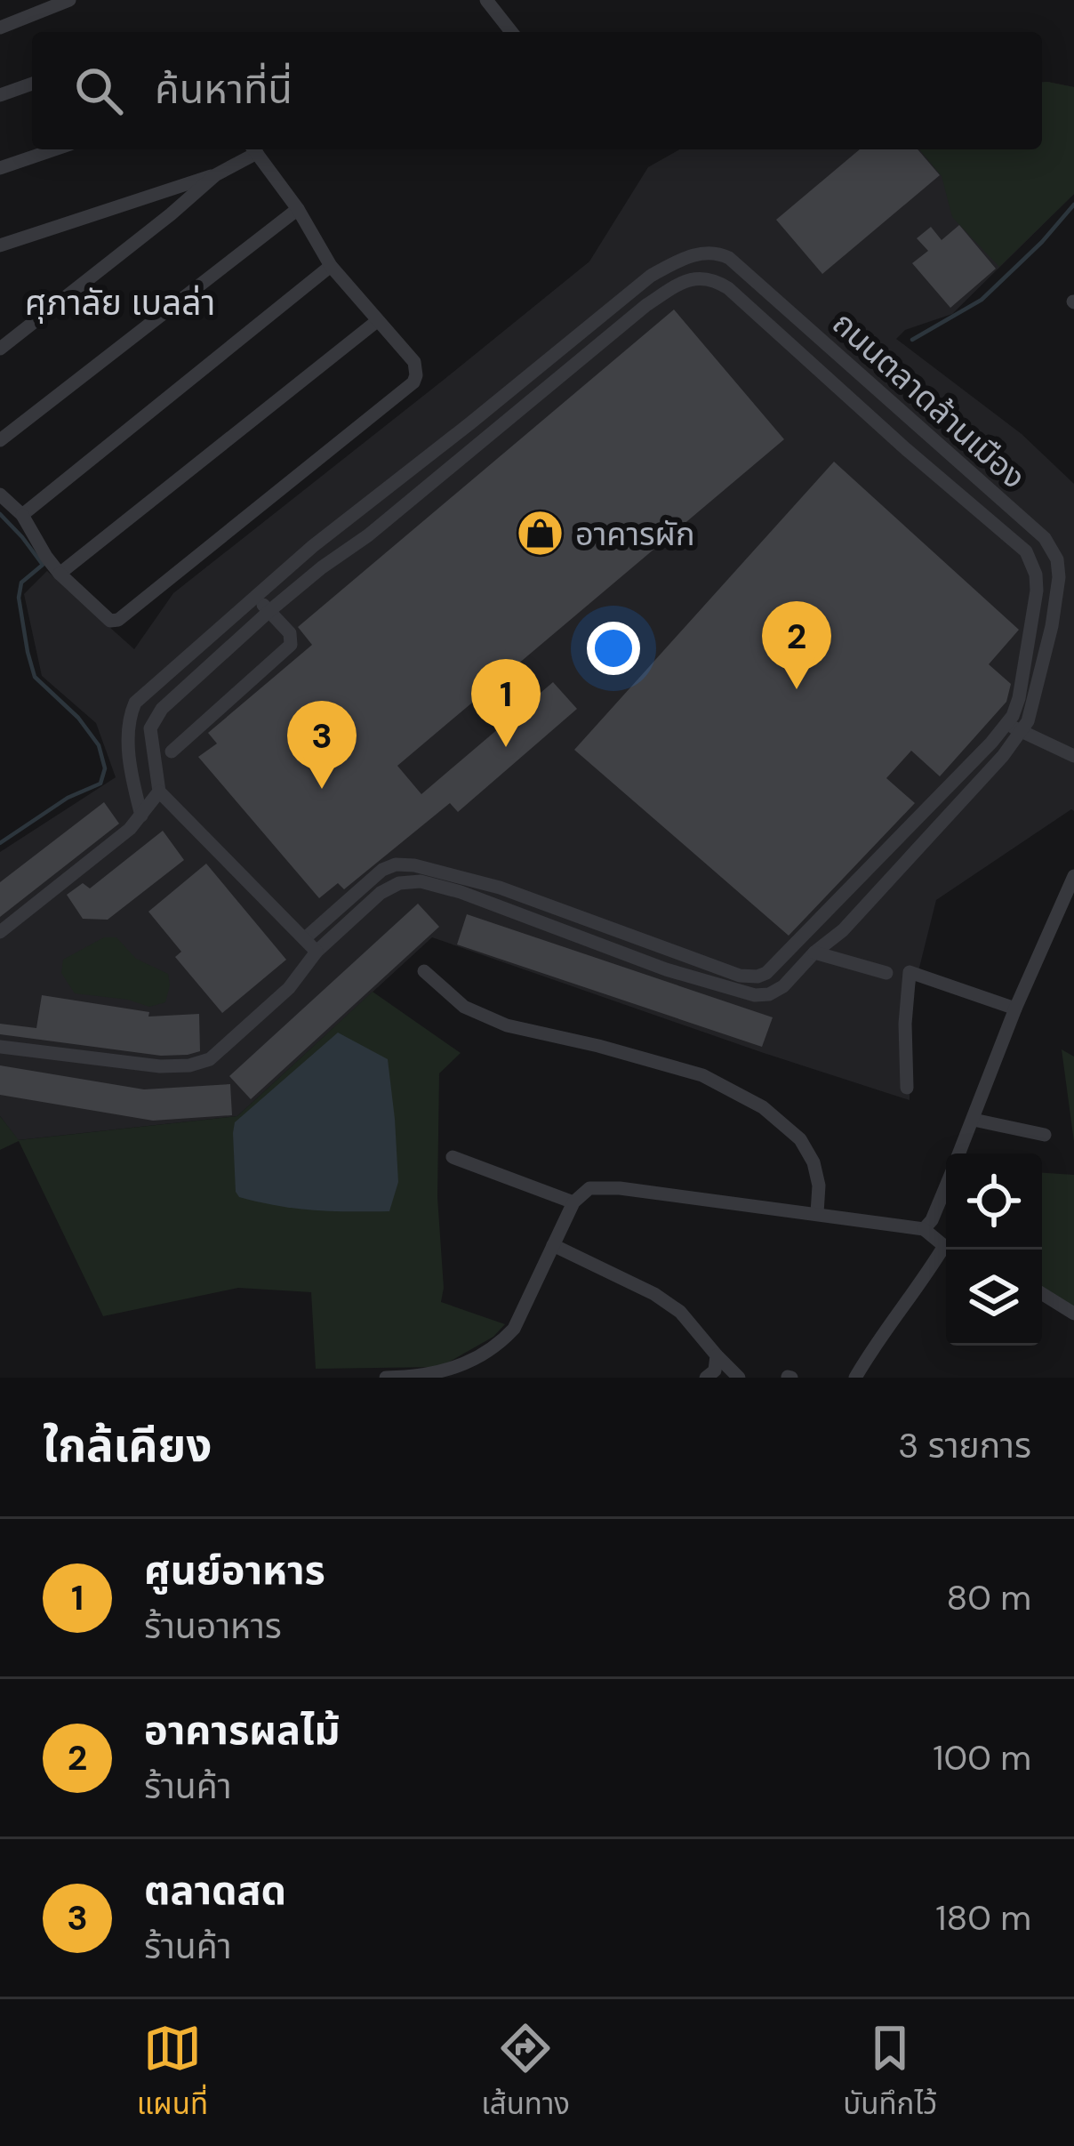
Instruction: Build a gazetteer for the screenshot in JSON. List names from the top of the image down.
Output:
{
  "streets": {
    "street": ["ถนนตลาดล้านเมือง"]
  },
  "districts": ["ศุภาลัย เบลล่า"],
  "places": {
    "shop": ["อาคารผัก"]
  },
  "page": {
    "search": "ค้นหาที่นี่",
    "pins": ["2", "1", "3"],
    "heading": ["ใกล้เคียง", "3 รายการ"],
    "list": [
      {
        "mark": "1",
        "name": "ศูนย์อาหาร",
        "note": "ร้านอาหาร",
        "value": "80 m"
      },
      {
        "mark": "2",
        "name": "อาคารผลไม้",
        "note": "ร้านค้า",
        "value": "100 m"
      },
      {
        "mark": "3",
        "name": "ตลาดสด",
        "note": "ร้านค้า",
        "value": "180 m"
      }
    ],
    "nav": ["แผนที่", "เส้นทาง", "บันทึกไว้"]
  }
}
